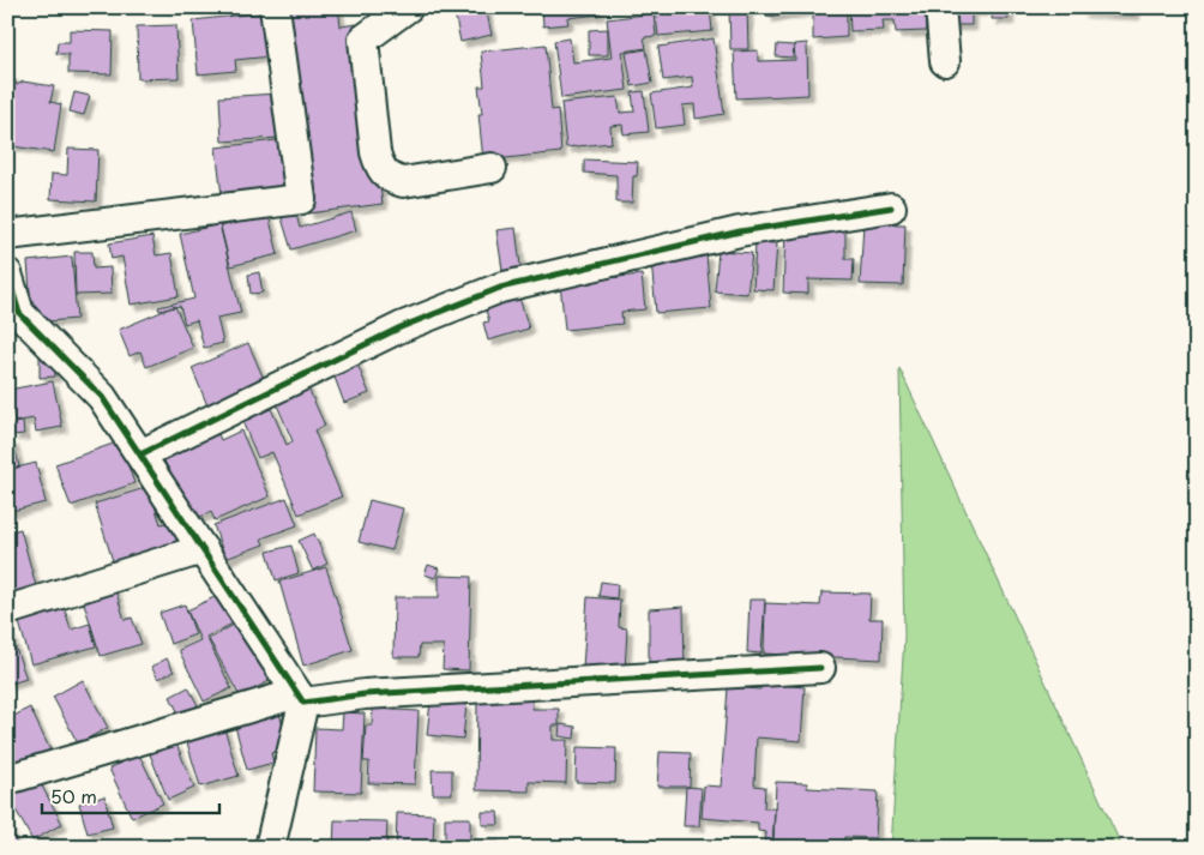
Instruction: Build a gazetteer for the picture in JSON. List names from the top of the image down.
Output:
{
  "scale_bar": "50 m"
}
